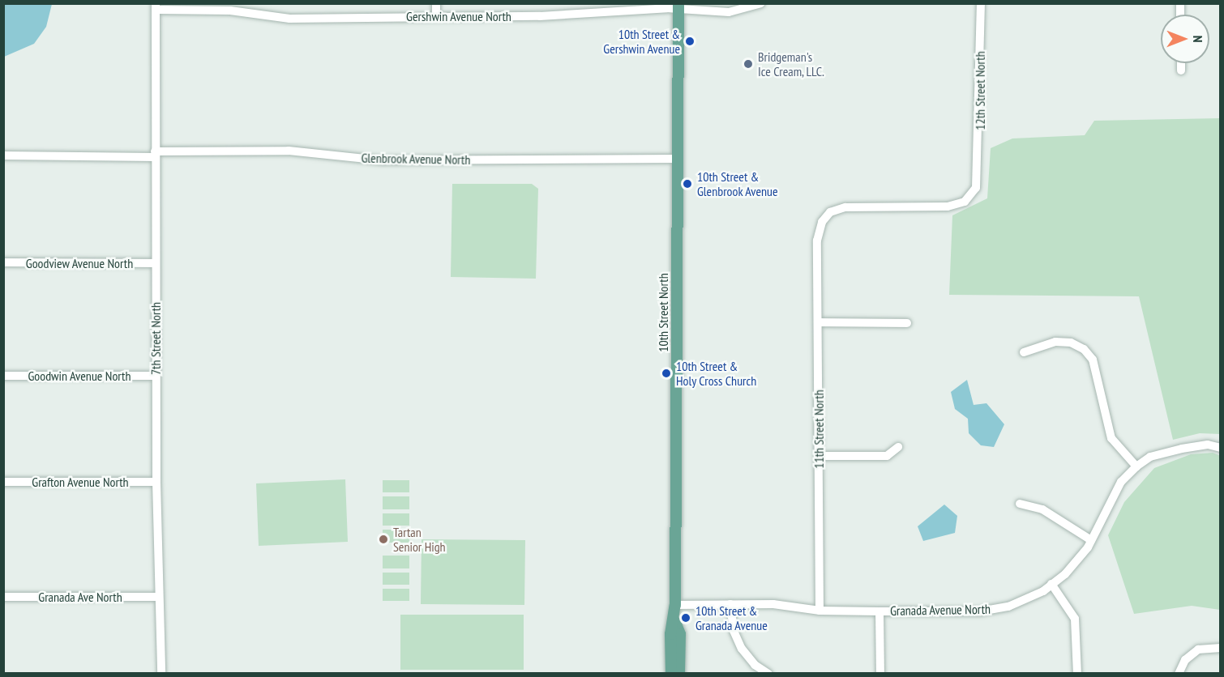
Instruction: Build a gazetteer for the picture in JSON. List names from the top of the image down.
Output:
{
  "streets": {
    "main road": ["10th Street North"],
    "street": [
      "Gershwin Avenue North",
      "12th Street North",
      "Glenbrook Avenue North",
      "Goodview Avenue North",
      "7th Street North",
      "Goodwin Avenue North",
      "11th Street North",
      "Grafton Avenue North",
      "Granada Ave North",
      "Granada Avenue North"
    ]
  },
  "crossings": [
    ["Gershwin Avenue North", "10th Street North"],
    ["Gershwin Avenue North", "7th Street North"],
    ["12th Street North", "11th Street North"],
    ["Glenbrook Avenue North", "10th Street North"],
    ["Glenbrook Avenue North", "7th Street North"],
    ["Goodview Avenue North", "7th Street North"],
    ["10th Street North", "Granada Avenue North"],
    ["7th Street North", "Goodwin Avenue North"],
    ["7th Street North", "Grafton Avenue North"],
    ["7th Street North", "Granada Ave North"],
    ["11th Street North", "Granada Avenue North"]
  ],
  "places": [
    "10th Street & Gershwin Avenue",
    "Bridgeman's Ice Cream, LLC.",
    "10th Street & Glenbrook Avenue",
    "10th Street & Holy Cross Church",
    "Tartan Senior High",
    "10th Street & Granada Avenue"
  ],
  "north": "right"
}
